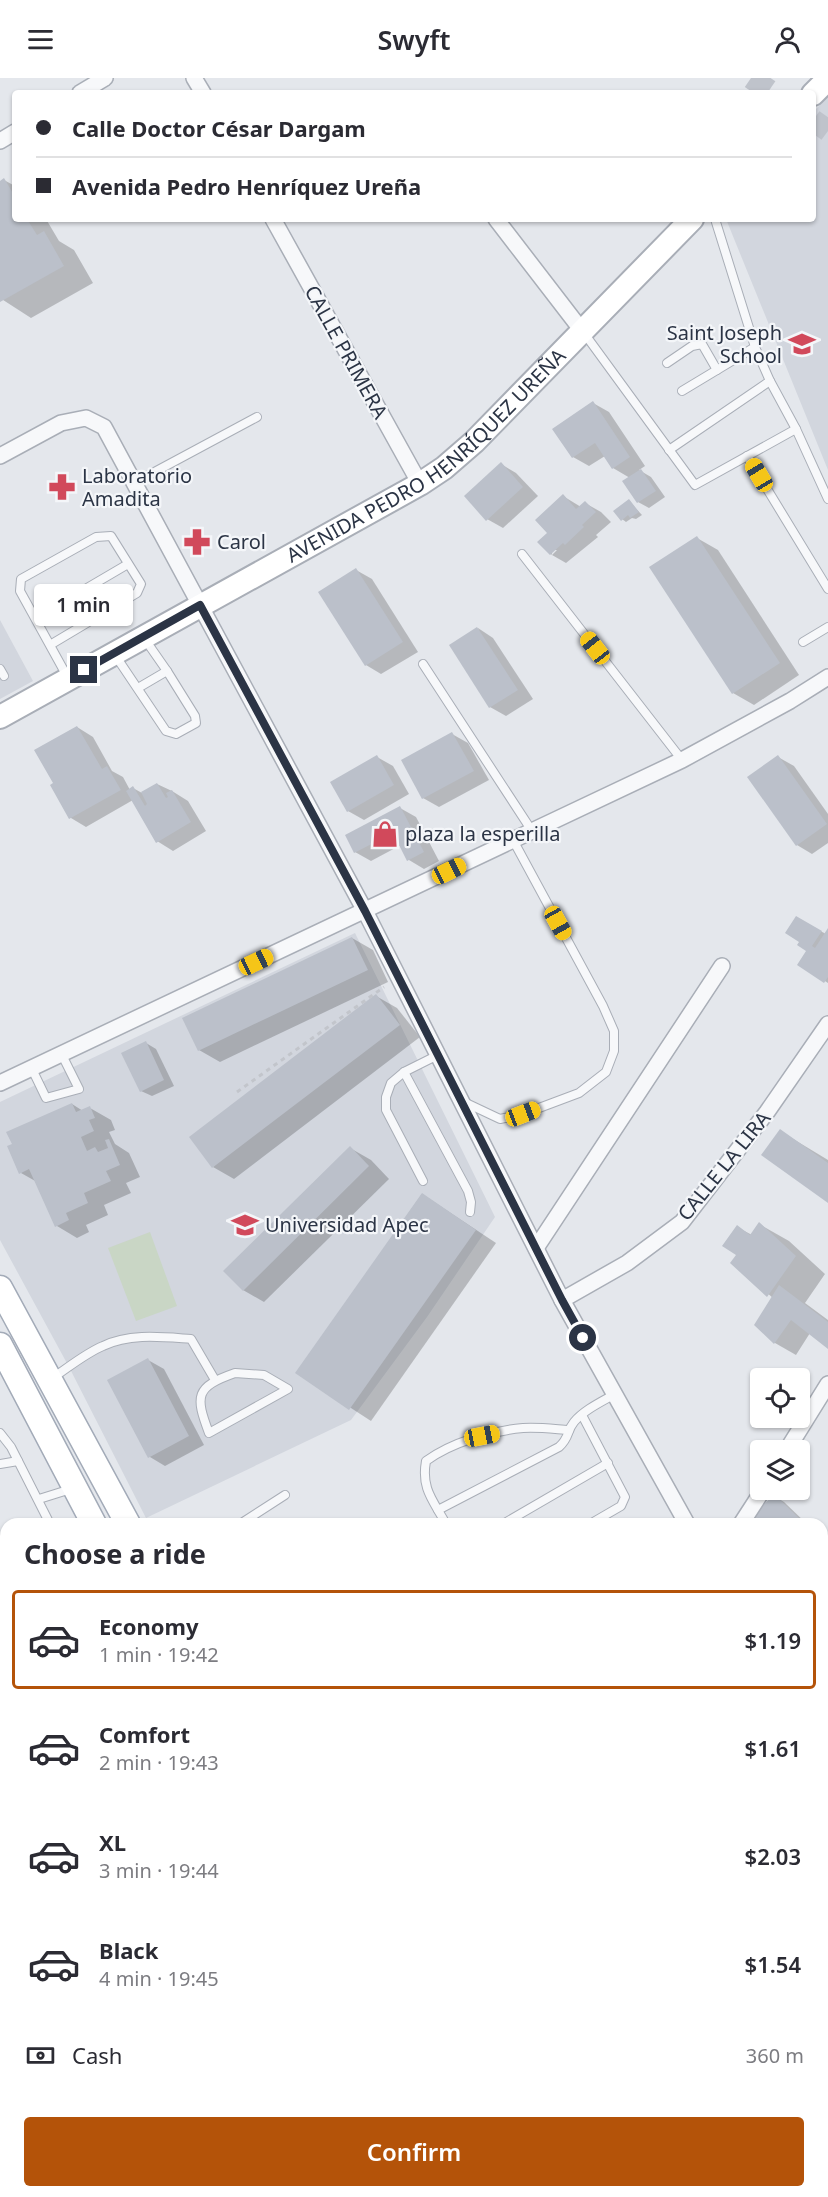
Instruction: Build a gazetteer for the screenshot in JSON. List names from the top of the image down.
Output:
{
  "streets": {
    "main road": ["AVENIDA PEDRO HENRÍQUEZ UREÑA"],
    "street": ["CALLE PRIMERA", "CALLE LA LIRA"]
  },
  "crossings": [
    ["CALLE PRIMERA", "AVENIDA PEDRO HENRÍQUEZ UREÑA"]
  ],
  "places": {
    "school or university": ["Saint Joseph School", "Universidad Apec"],
    "pharmacy": ["Laboratorio Amadita", "Carol"],
    "shop": ["plaza la esperilla"]
  },
  "page": {
    "header": "Swyft",
    "banner": ["Calle Doctor César Dargam", "Avenida Pedro Henríquez Ureña"],
    "bubble": "1 min",
    "heading": "Choose a ride",
    "list": [
      {
        "name": "Economy",
        "note": "1 min · 19:42",
        "value": "$1.19"
      },
      {
        "name": "Comfort",
        "note": "2 min · 19:43",
        "value": "$1.61"
      },
      {
        "name": "XL",
        "note": "3 min · 19:44",
        "value": "$2.03"
      },
      {
        "name": "Black",
        "note": "4 min · 19:45",
        "value": "$1.54"
      }
    ],
    "pay": ["Cash", "360 m"],
    "buttons": "Confirm"
  }
}
